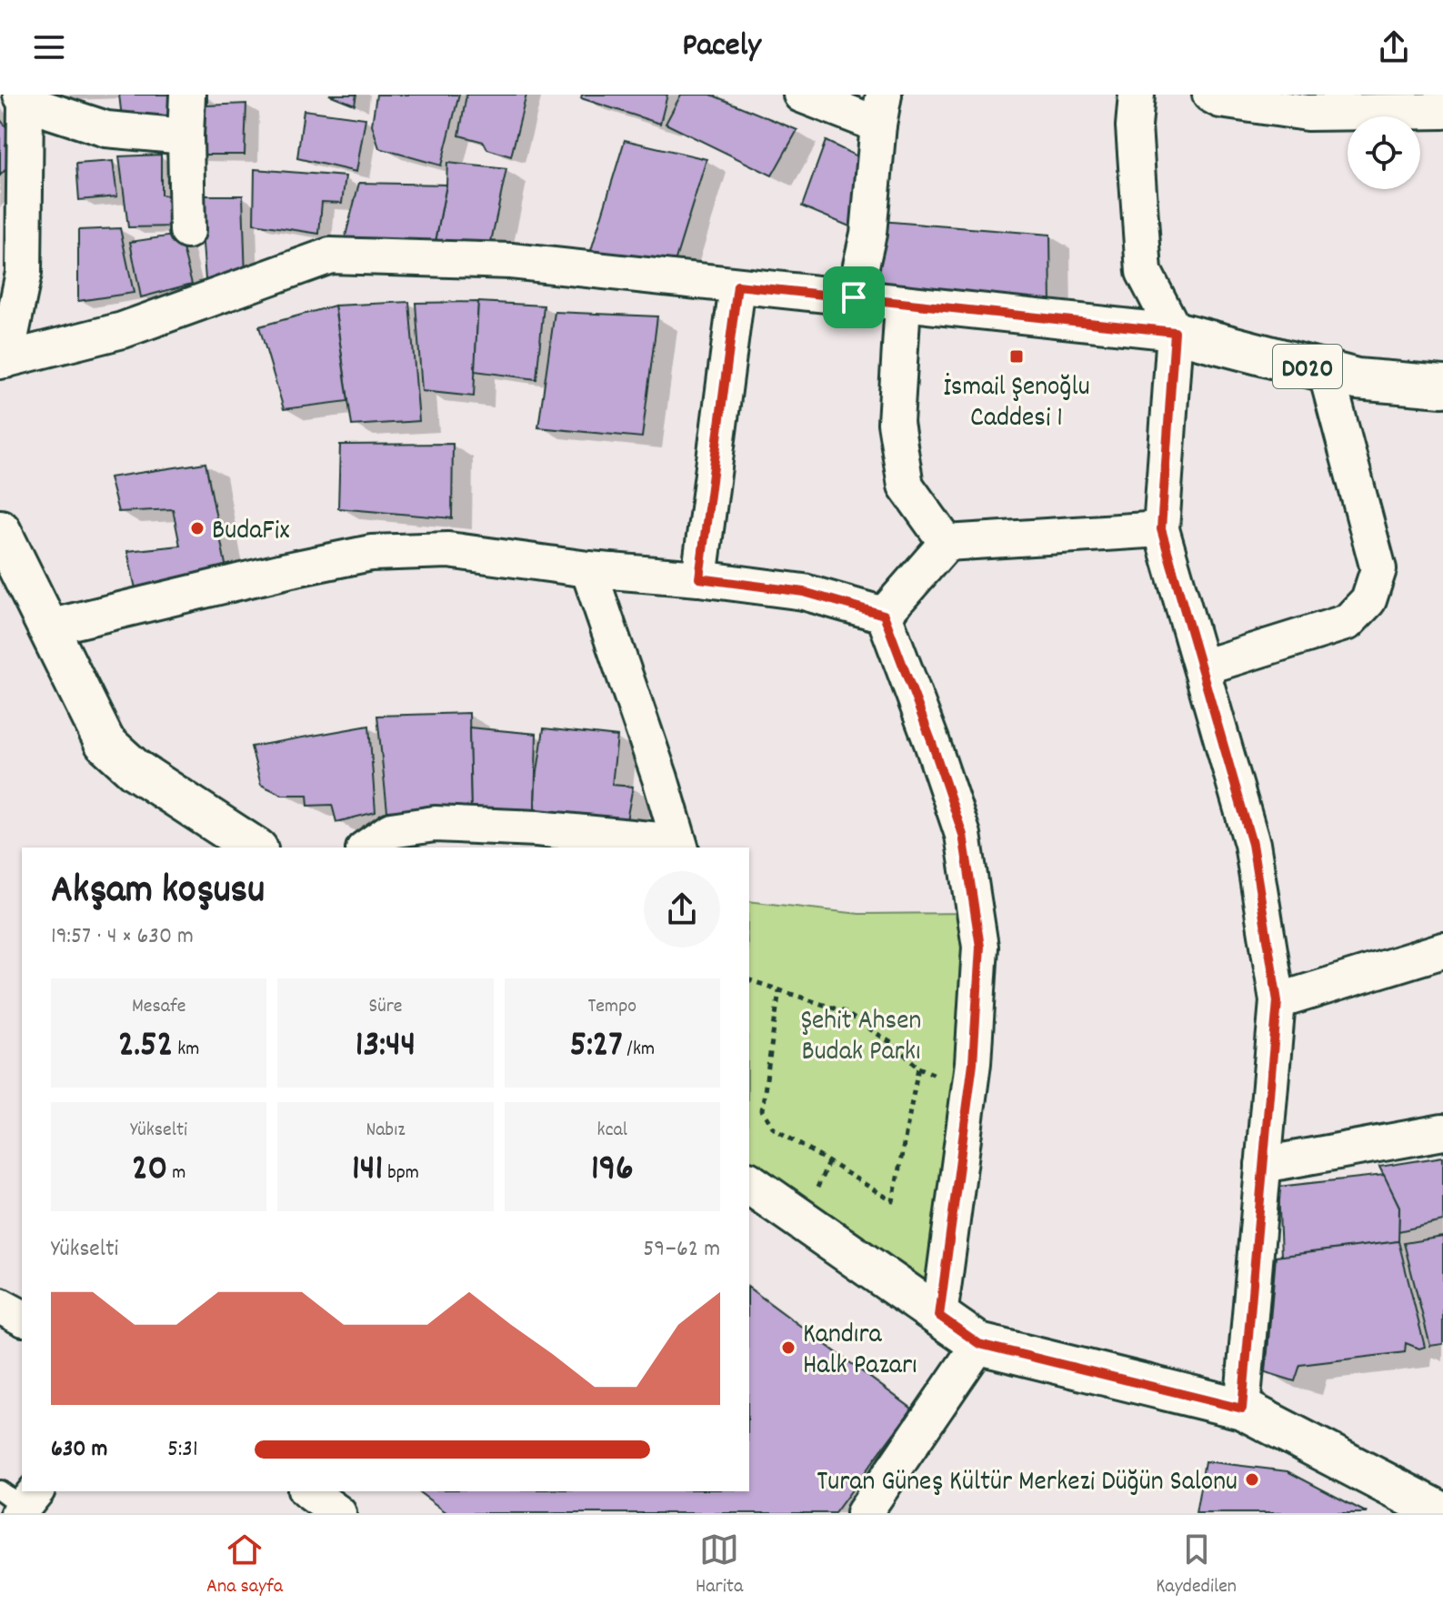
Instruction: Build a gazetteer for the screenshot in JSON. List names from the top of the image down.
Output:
{
  "streets": {
    "street": ["D020"]
  },
  "parks": ["Şehit Ahsen Budak Parkı"],
  "places": {
    "transit": ["İsmail Şenoğlu Caddesi 1"],
    "other": ["BudaFix", "Kandıra Halk Pazarı", "Turan Güneş Kültür Merkezi Düğün Salonu"]
  },
  "page": {
    "header": "Pacely",
    "heading": ["Akşam koşusu", "19:57 · 4 × 630 m"],
    "stats": [
      ["Mesafe", "2.52 km"],
      ["Süre", "13:44"],
      ["Tempo", "5:27 /km"],
      ["Yükselti", "20 m"],
      ["Nabız", "141 bpm"],
      ["kcal", "196"]
    ],
    "chart": ["Yükselti", "59–62 m"],
    "list": [
      {
        "name": "630 m",
        "note": "5:31"
      }
    ],
    "tabs": ["Ana sayfa", "Harita", "Kaydedilen"]
  }
}
